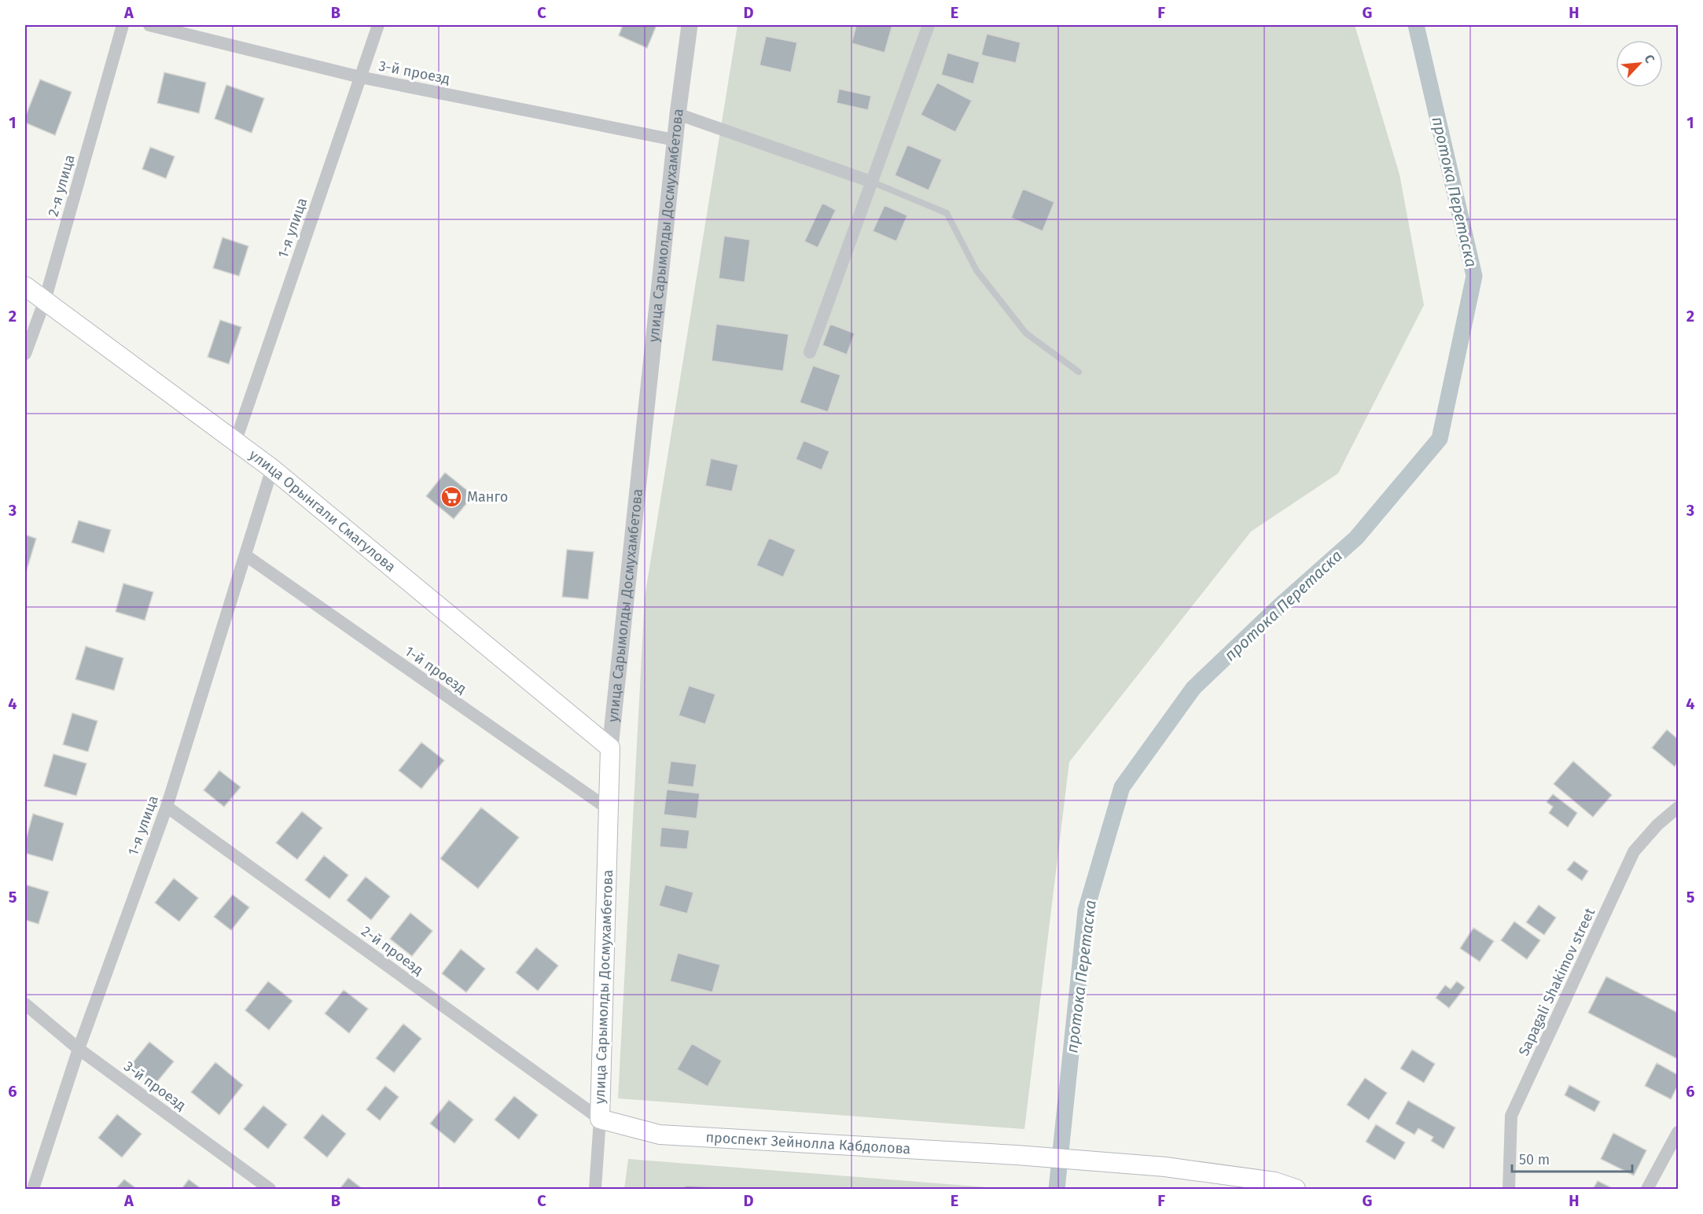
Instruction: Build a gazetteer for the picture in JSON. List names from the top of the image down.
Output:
{
  "streets": {
    "main road": ["улица Сарымолды Досмухамбетова", "улица Орынгали Смагулова", "проспект Зейнолла Кабдолова"],
    "street": [
      "3-й проезд",
      "2-я улица",
      "1-я улица",
      "1-й проезд",
      "2-й проезд",
      "Sapagali Shakimov street"
    ]
  },
  "crossings": [
    ["3-й проезд", "улица Сарымолды Досмухамбетова"],
    ["3-й проезд", "1-я улица"],
    ["2-я улица", "улица Орынгали Смагулова"],
    ["улица Сарымолды Досмухамбетова", "улица Орынгали Смагулова"],
    ["улица Сарымолды Досмухамбетова", "1-й проезд"],
    ["улица Сарымолды Досмухамбетова", "2-й проезд"],
    ["улица Сарымолды Досмухамбетова", "проспект Зейнолла Кабдолова"],
    ["1-я улица", "улица Орынгали Смагулова"],
    ["1-я улица", "1-й проезд"],
    ["1-я улица", "2-й проезд"],
    ["2-й проезд", "проспект Зейнолла Кабдолова"]
  ],
  "water": ["протока Перетаска"],
  "places": {
    "supermarket": ["Манго"]
  },
  "scale_bar": "50 m",
  "north": "top right",
  "grid": {
    "columns": [
      "A",
      "B",
      "C",
      "D",
      "E",
      "F",
      "G",
      "H"
    ],
    "rows": [
      "1",
      "2",
      "3",
      "4",
      "5",
      "6"
    ]
  }
}
